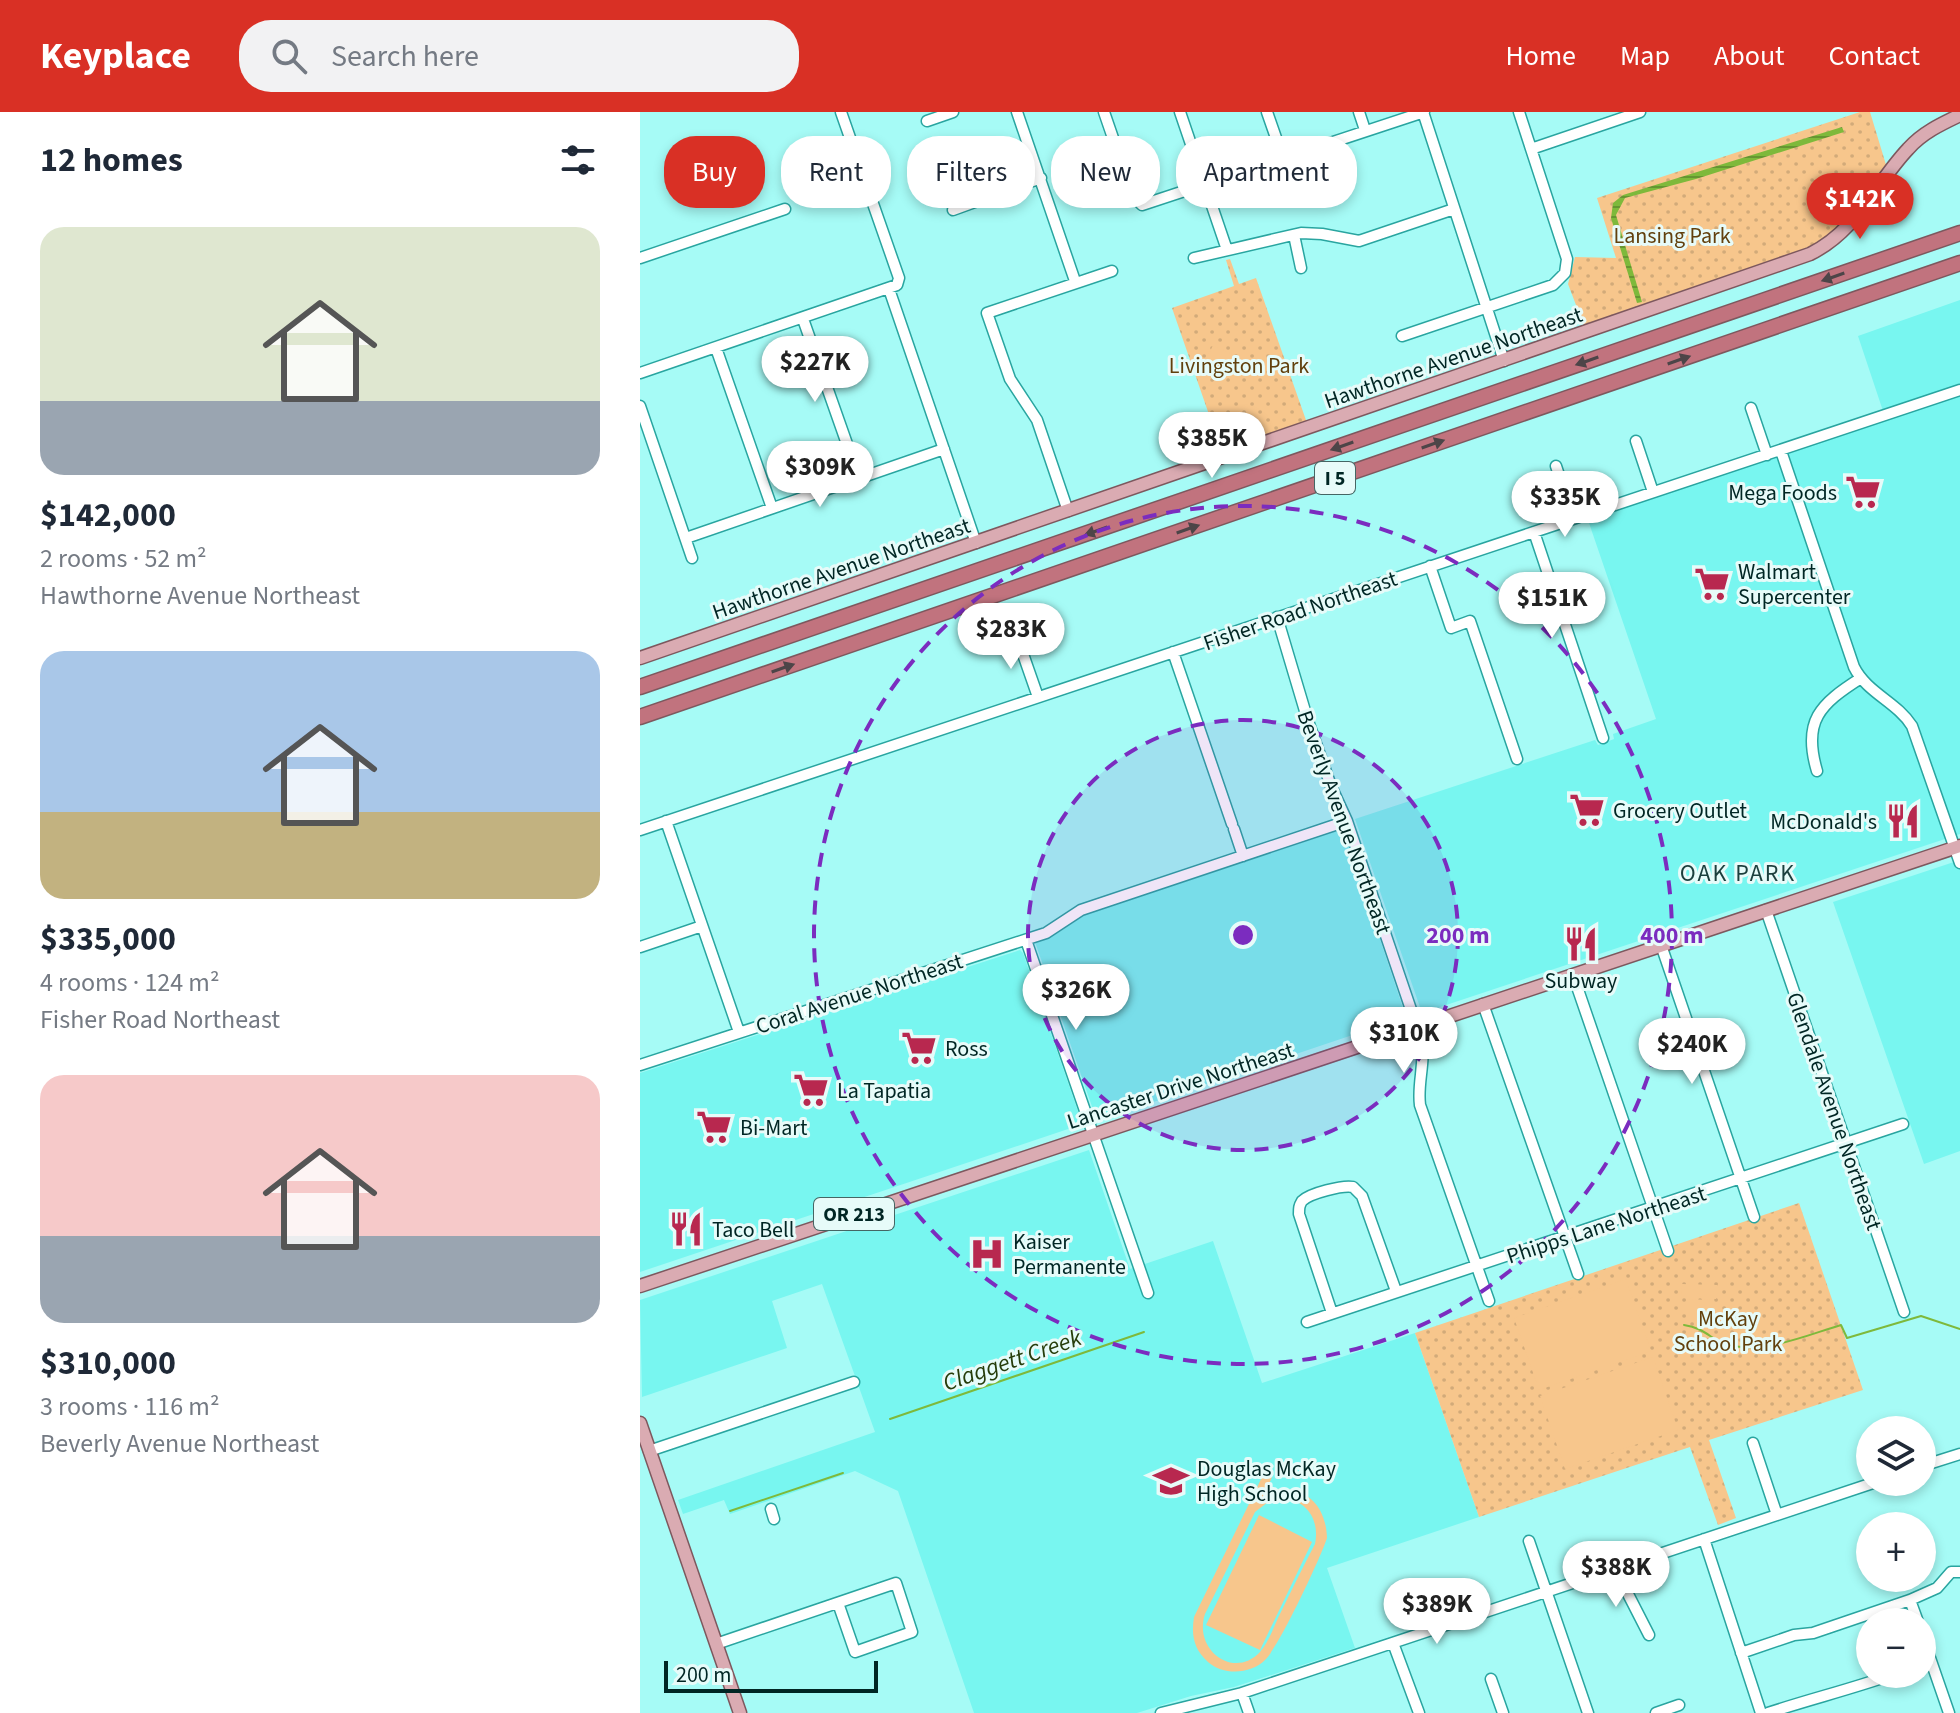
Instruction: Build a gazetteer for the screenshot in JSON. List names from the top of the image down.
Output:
{
  "streets": {
    "highway": ["I 5"],
    "main road": ["Hawthorne Avenue Northeast", "Lancaster Drive Northeast", "OR 213"],
    "street": [
      "Fisher Road Northeast",
      "Beverly Avenue Northeast",
      "Coral Avenue Northeast",
      "Glendale Avenue Northeast",
      "Phipps Lane Northeast"
    ]
  },
  "crossings": [
    ["Fisher Road Northeast", "Beverly Avenue Northeast"],
    ["Beverly Avenue Northeast", "Coral Avenue Northeast"],
    ["Beverly Avenue Northeast", "Lancaster Drive Northeast"],
    ["Beverly Avenue Northeast", "Phipps Lane Northeast"],
    ["Lancaster Drive Northeast", "Glendale Avenue Northeast"],
    ["Glendale Avenue Northeast", "Phipps Lane Northeast"]
  ],
  "districts": ["OAK PARK"],
  "water": ["Claggett Creek"],
  "parks": ["Lansing Park", "Livingston Park", "McKay School Park"],
  "places": {
    "supermarket": [
      "Mega Foods",
      "Walmart Supercenter",
      "Grocery Outlet",
      "Ross",
      "La Tapatia",
      "Bi-Mart"
    ],
    "restaurant": ["McDonald's", "Subway", "Taco Bell"],
    "hospital": ["Kaiser Permanente"],
    "school or university": ["Douglas McKay High School"]
  },
  "scale_bar": "200 m",
  "page": {
    "header": "Keyplace",
    "search": "Search here",
    "nav": [
      "Home",
      "Map",
      "About",
      "Contact"
    ],
    "heading": "12 homes",
    "chip": [
      "Buy",
      "Rent",
      "Filters",
      "New",
      "Apartment"
    ],
    "price": [
      "$142K",
      "$227K",
      "$385K",
      "$309K",
      "$335K",
      "$151K",
      "$283K",
      "$326K",
      "$310K",
      "$240K",
      "$388K",
      "$389K"
    ],
    "list": [
      {
        "name": "$142,000",
        "note": "2 rooms · 52 m² · Hawthorne Avenue Northeast"
      },
      {
        "name": "$335,000",
        "note": "4 rooms · 124 m² · Fisher Road Northeast"
      },
      {
        "name": "$310,000",
        "note": "3 rooms · 116 m² · Beverly Avenue Northeast"
      }
    ],
    "map_buttons": ["+", "−"],
    "scale": "200 m"
  },
  "rings": ["200 m", "400 m"]
}
